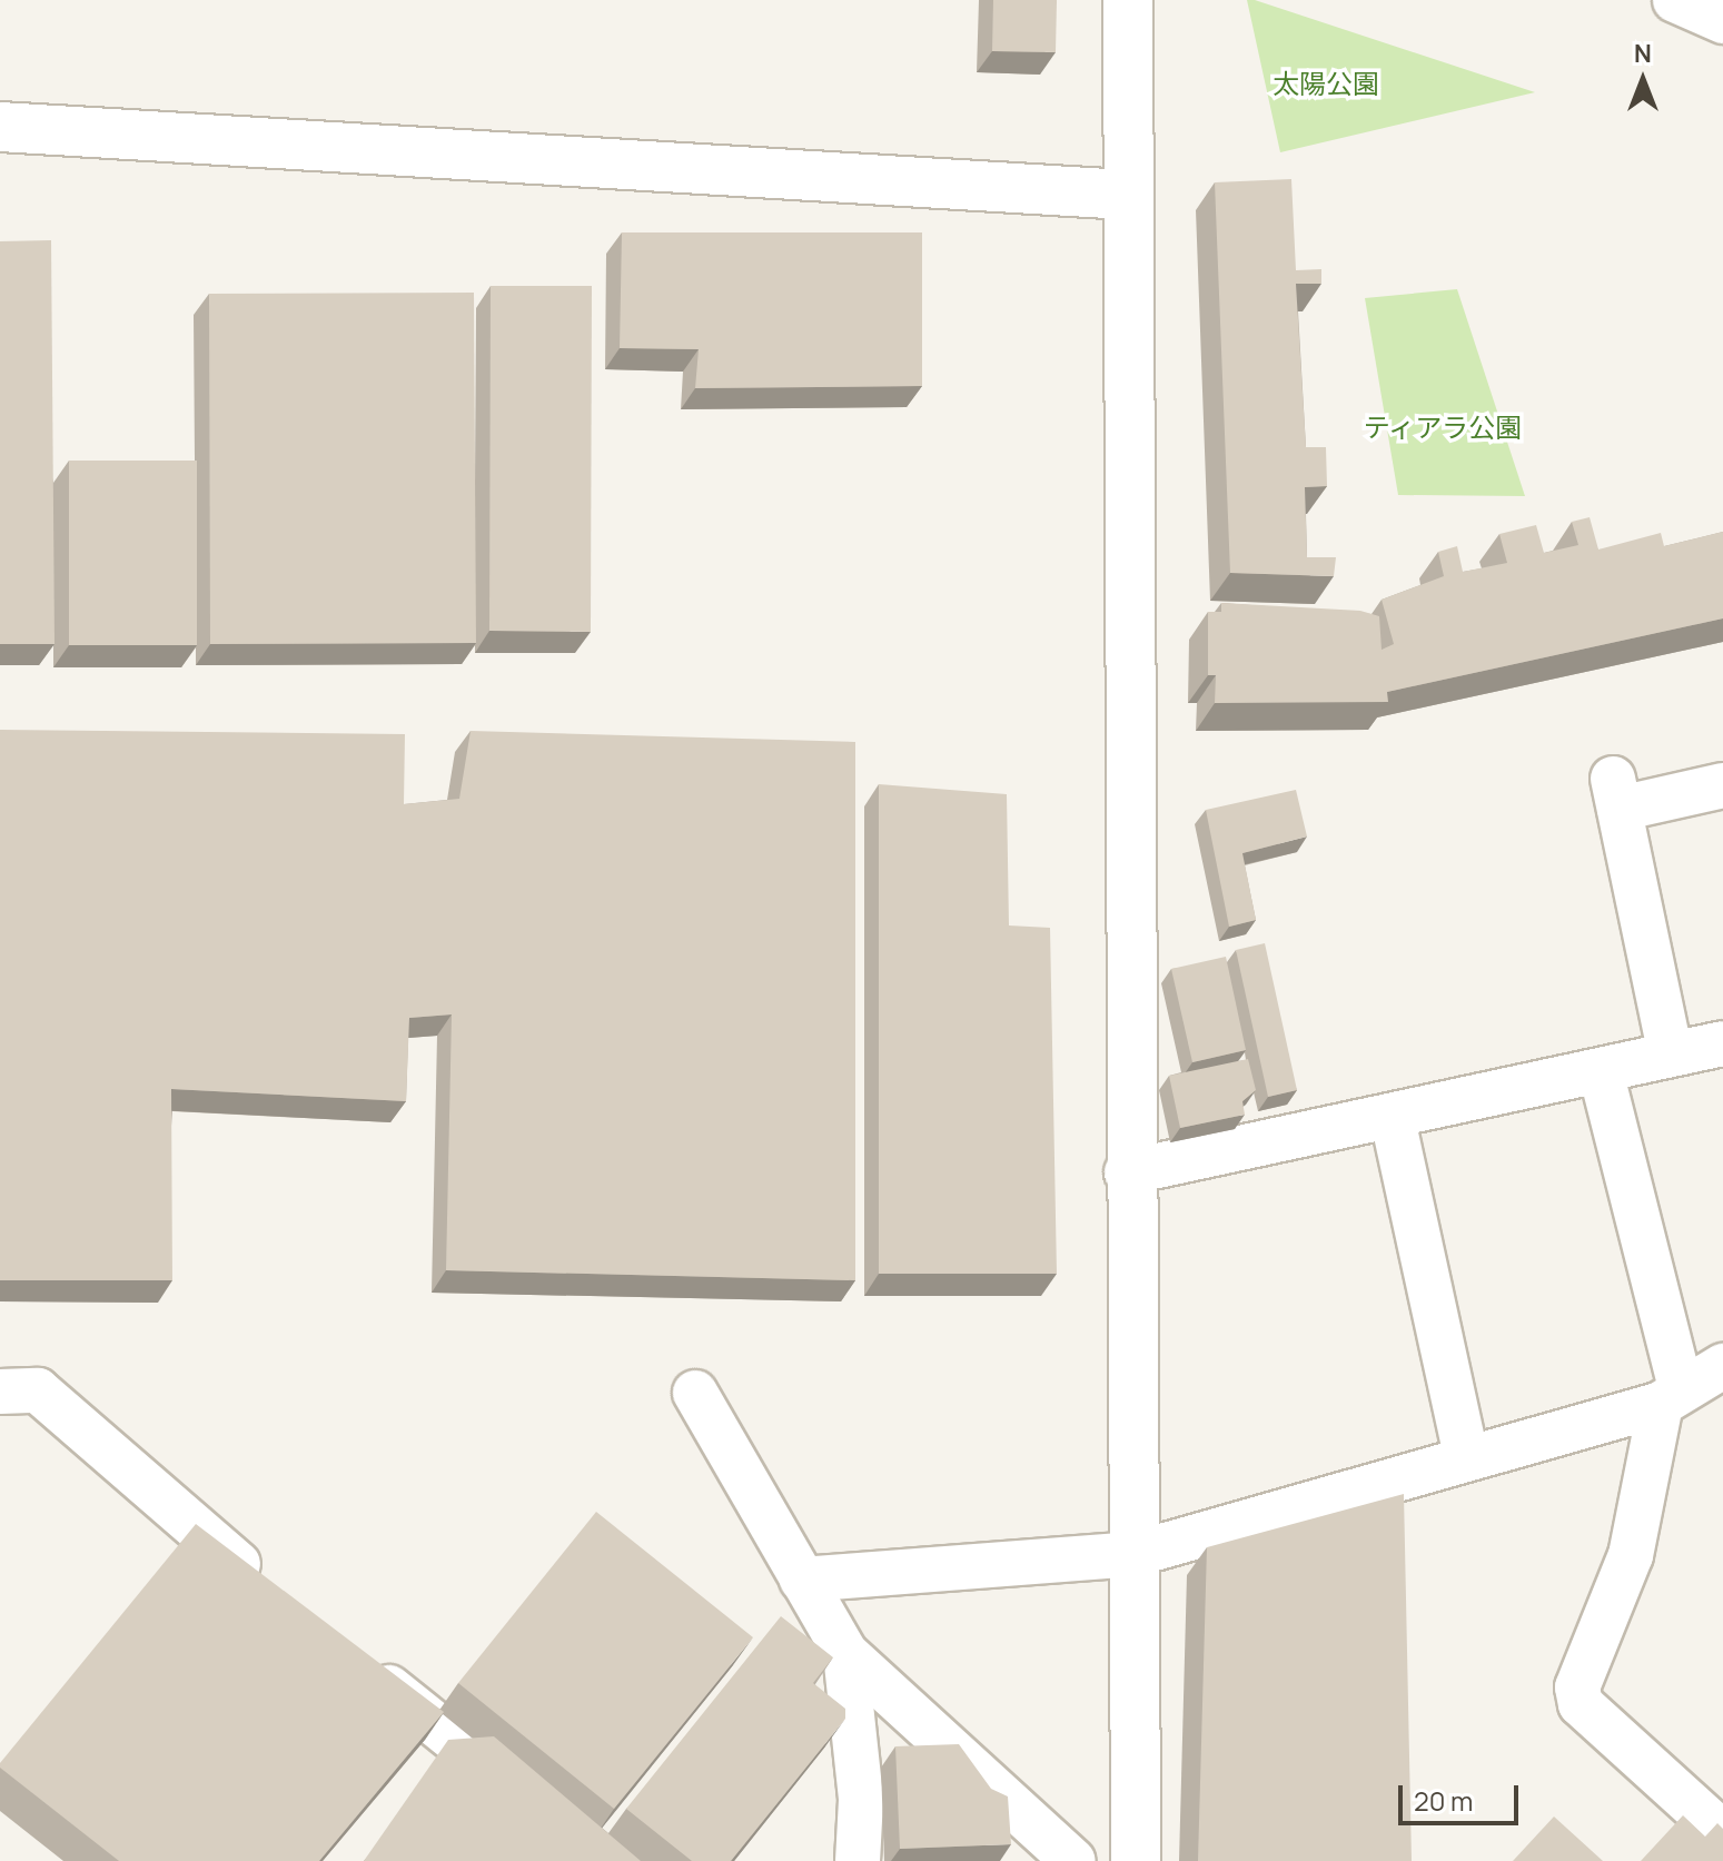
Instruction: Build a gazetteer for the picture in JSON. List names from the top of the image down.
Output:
{
  "parks": ["太陽公園", "ティアラ公園"],
  "scale_bar": "20 m",
  "north": "top"
}
